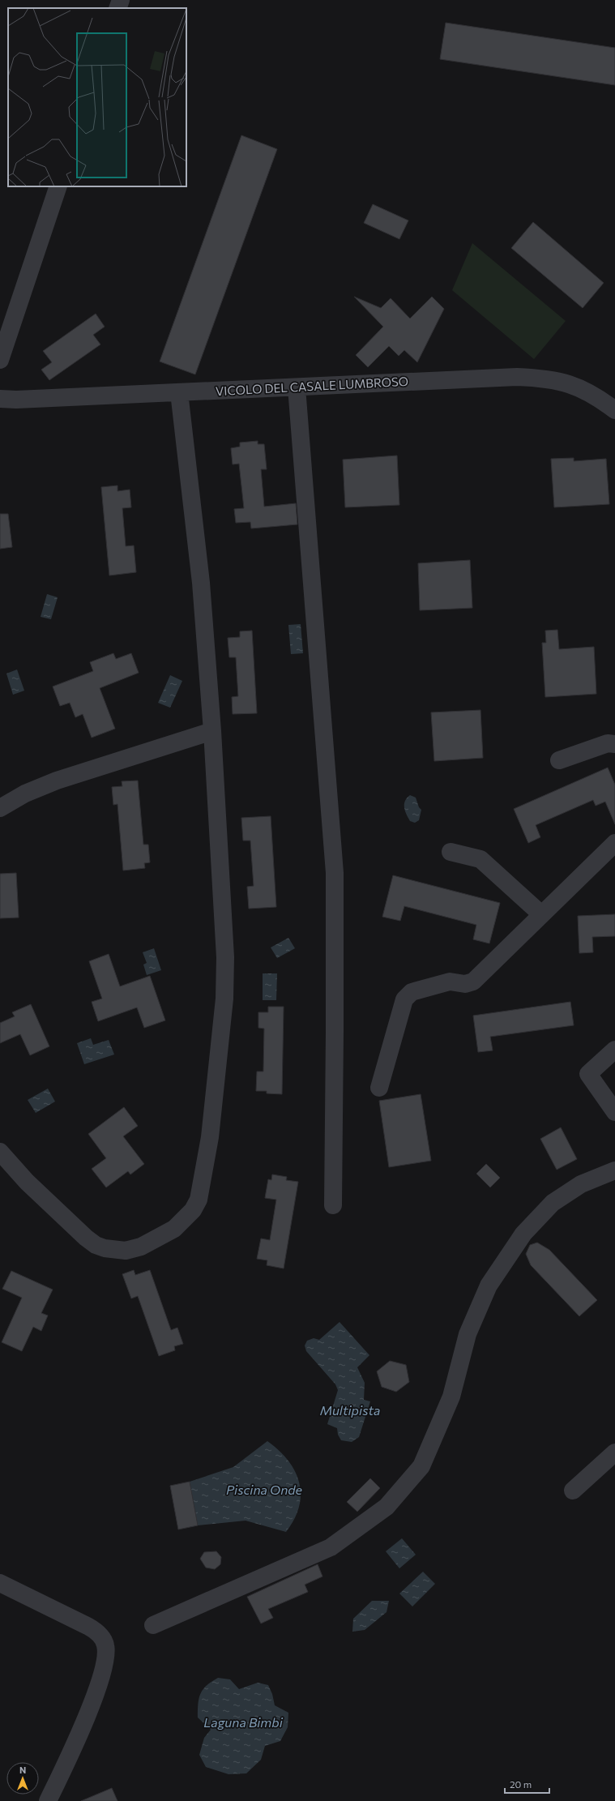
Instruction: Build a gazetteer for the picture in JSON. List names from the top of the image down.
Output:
{
  "streets": {
    "street": ["VICOLO DEL CASALE LUMBROSO"]
  },
  "water": ["Multipista", "Piscina Onde", "Laguna Bimbi"],
  "scale_bar": "20 m",
  "north": "top"
}
